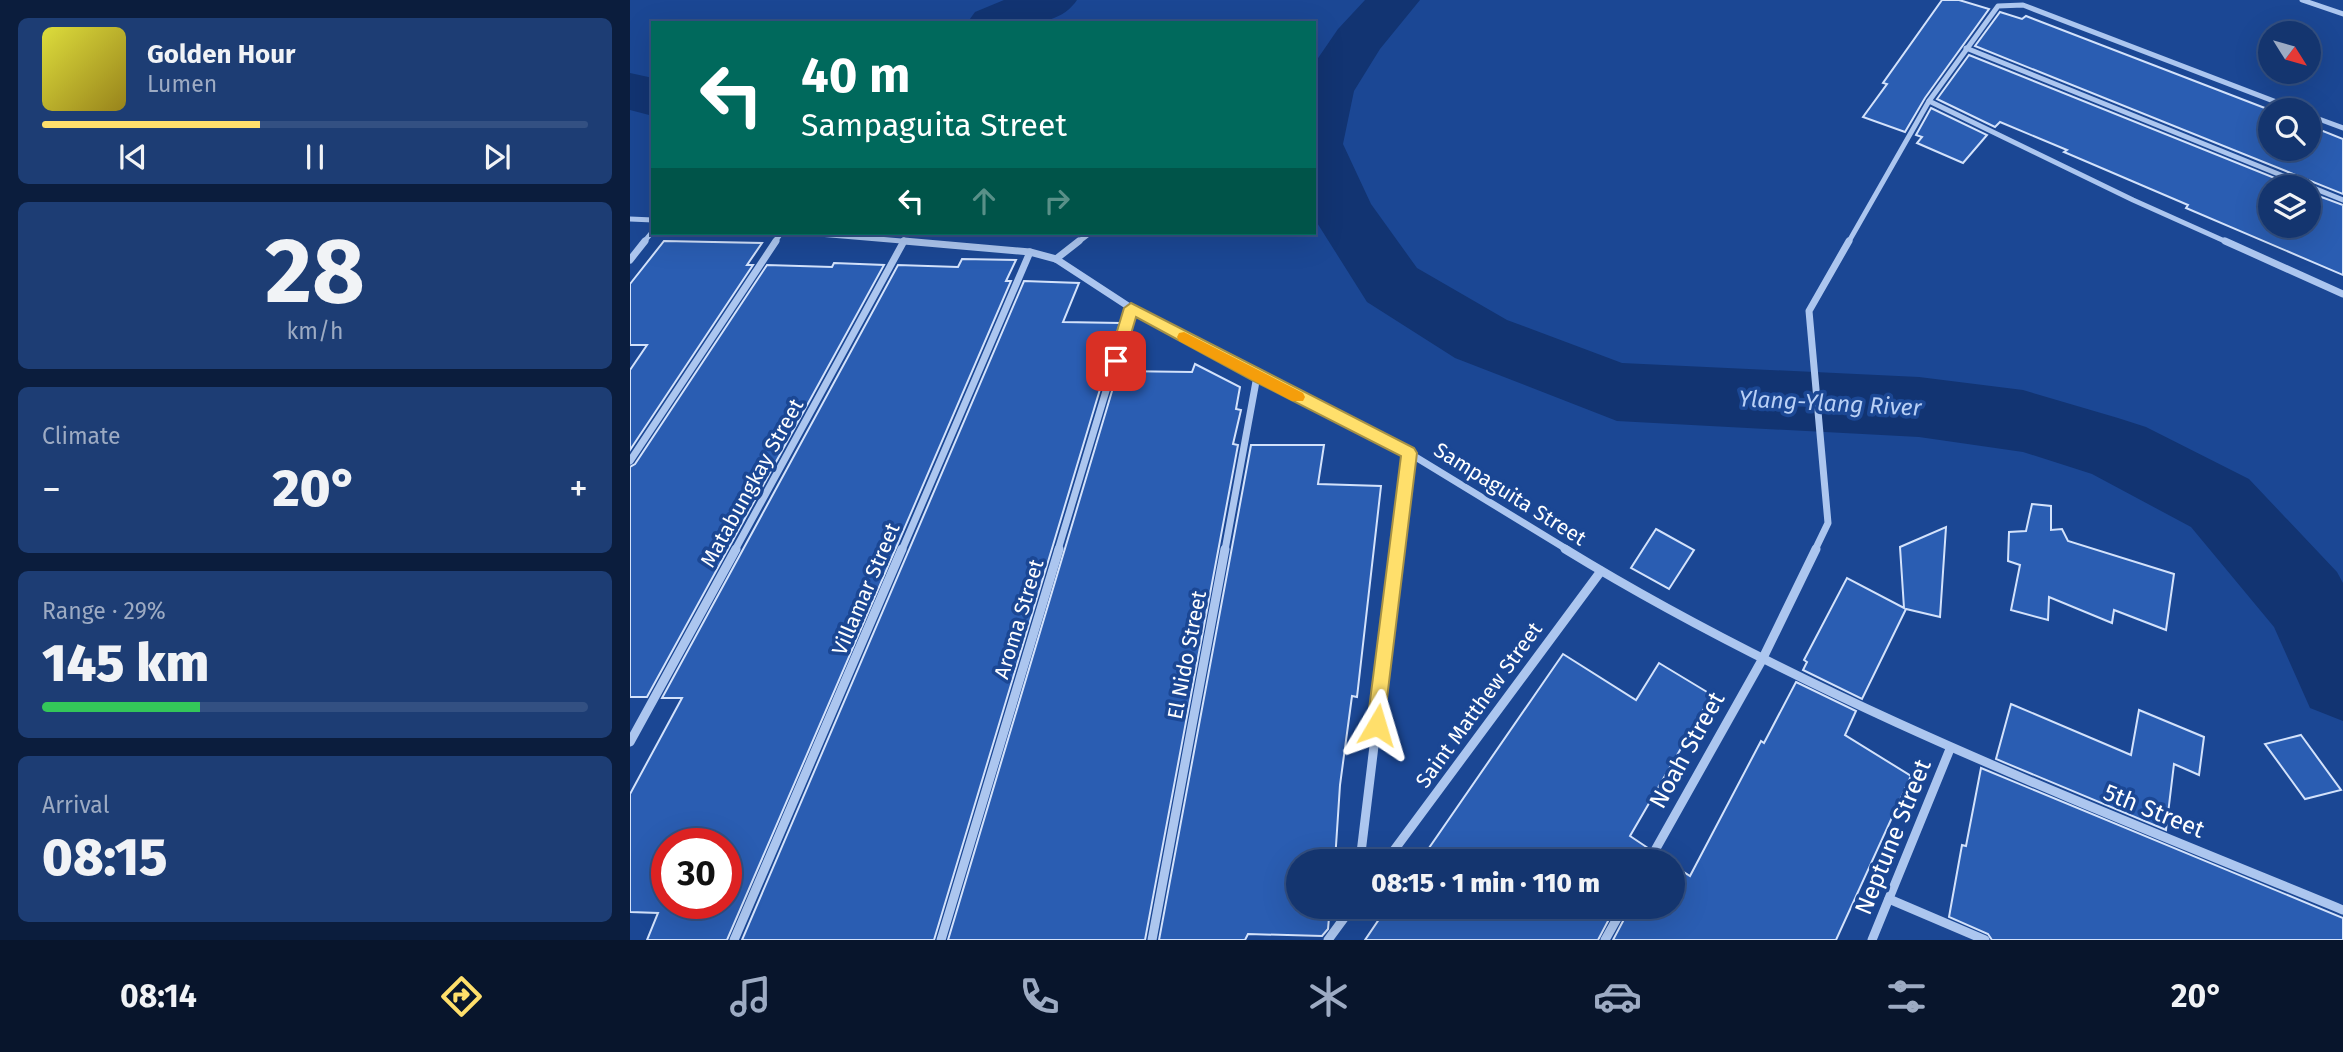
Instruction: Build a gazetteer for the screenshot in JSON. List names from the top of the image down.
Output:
{
  "streets": {
    "street": [
      "Matabungkay Street",
      "Sampaguita Street",
      "Villamar Street",
      "Aroma Street",
      "El Nido Street",
      "Saint Matthew Street",
      "Noah Street",
      "5th Street",
      "Neptune Street"
    ]
  },
  "crossings": [
    ["Matabungkay Street", "Sampaguita Street"],
    ["Sampaguita Street", "Villamar Street"],
    ["Sampaguita Street", "Aroma Street"],
    ["Sampaguita Street", "El Nido Street"],
    ["Sampaguita Street", "Saint Matthew Street"],
    ["Sampaguita Street", "Noah Street"],
    ["Sampaguita Street", "5th Street"],
    ["Sampaguita Street", "Neptune Street"],
    ["5th Street", "Neptune Street"]
  ],
  "water": ["Ylang-Ylang River"],
  "north": "bottom right",
  "page": {
    "turn": ["40 m", "Sampaguita Street"],
    "song": ["Golden Hour", "Lumen"],
    "tile": [
      ["28", "km/h"],
      "Climate",
      ["Range · 29%", "145 km"],
      ["Arrival", "08:15"]
    ],
    "heat": ["−", "20°", "+"],
    "limit": "30",
    "trip": "08:15 · 1 min · 110 m",
    "tabs": ["08:14", "20°"]
  }
}
